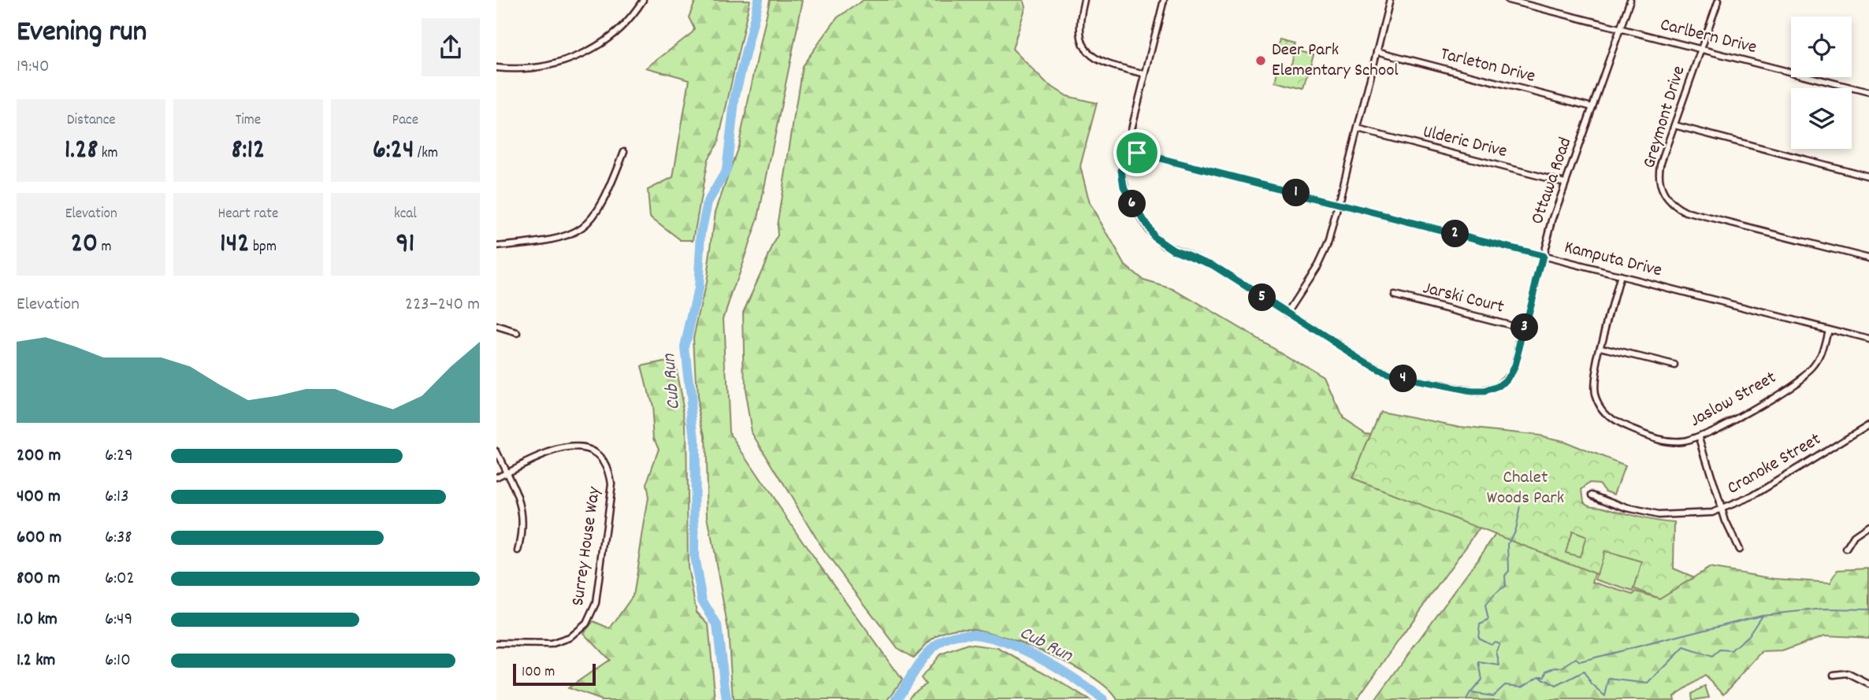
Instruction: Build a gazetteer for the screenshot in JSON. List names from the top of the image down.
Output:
{
  "streets": {
    "street": [
      "Carlbern Drive",
      "Tarleton Drive",
      "Greymont Drive",
      "Ulderic Drive",
      "Ottawa Road",
      "Kamputa Drive",
      "Jarski Court",
      "Jaslow Street",
      "Cranoke Street",
      "Surrey House Way"
    ]
  },
  "crossings": [
    ["Carlbern Drive", "Greymont Drive"],
    ["Carlbern Drive", "Ottawa Road"],
    ["Tarleton Drive", "Ottawa Road"],
    ["Ulderic Drive", "Ottawa Road"],
    ["Ottawa Road", "Kamputa Drive"],
    ["Ottawa Road", "Jarski Court"],
    ["Kamputa Drive", "Jaslow Street"]
  ],
  "water": ["Cub Run"],
  "parks": ["Chalet Woods Park"],
  "places": ["Deer Park Elementary School"],
  "scale_bar": "100 m",
  "page": {
    "heading": ["Evening run", "19:40"],
    "stats": [
      ["Distance", "1.28 km"],
      ["Time", "8:12"],
      ["Pace", "6:24 /km"],
      ["Elevation", "20 m"],
      ["Heart rate", "142 bpm"],
      ["kcal", "91"]
    ],
    "pins": [
      "1",
      "6",
      "2",
      "5",
      "3",
      "4"
    ],
    "chart": ["Elevation", "223–240 m"],
    "list": [
      {
        "name": "200 m",
        "note": "6:29"
      },
      {
        "name": "400 m",
        "note": "6:13"
      },
      {
        "name": "600 m",
        "note": "6:38"
      },
      {
        "name": "800 m",
        "note": "6:02"
      },
      {
        "name": "1.0 km",
        "note": "6:49"
      },
      {
        "name": "1.2 km",
        "note": "6:10"
      }
    ],
    "scale": "100 m"
  }
}
